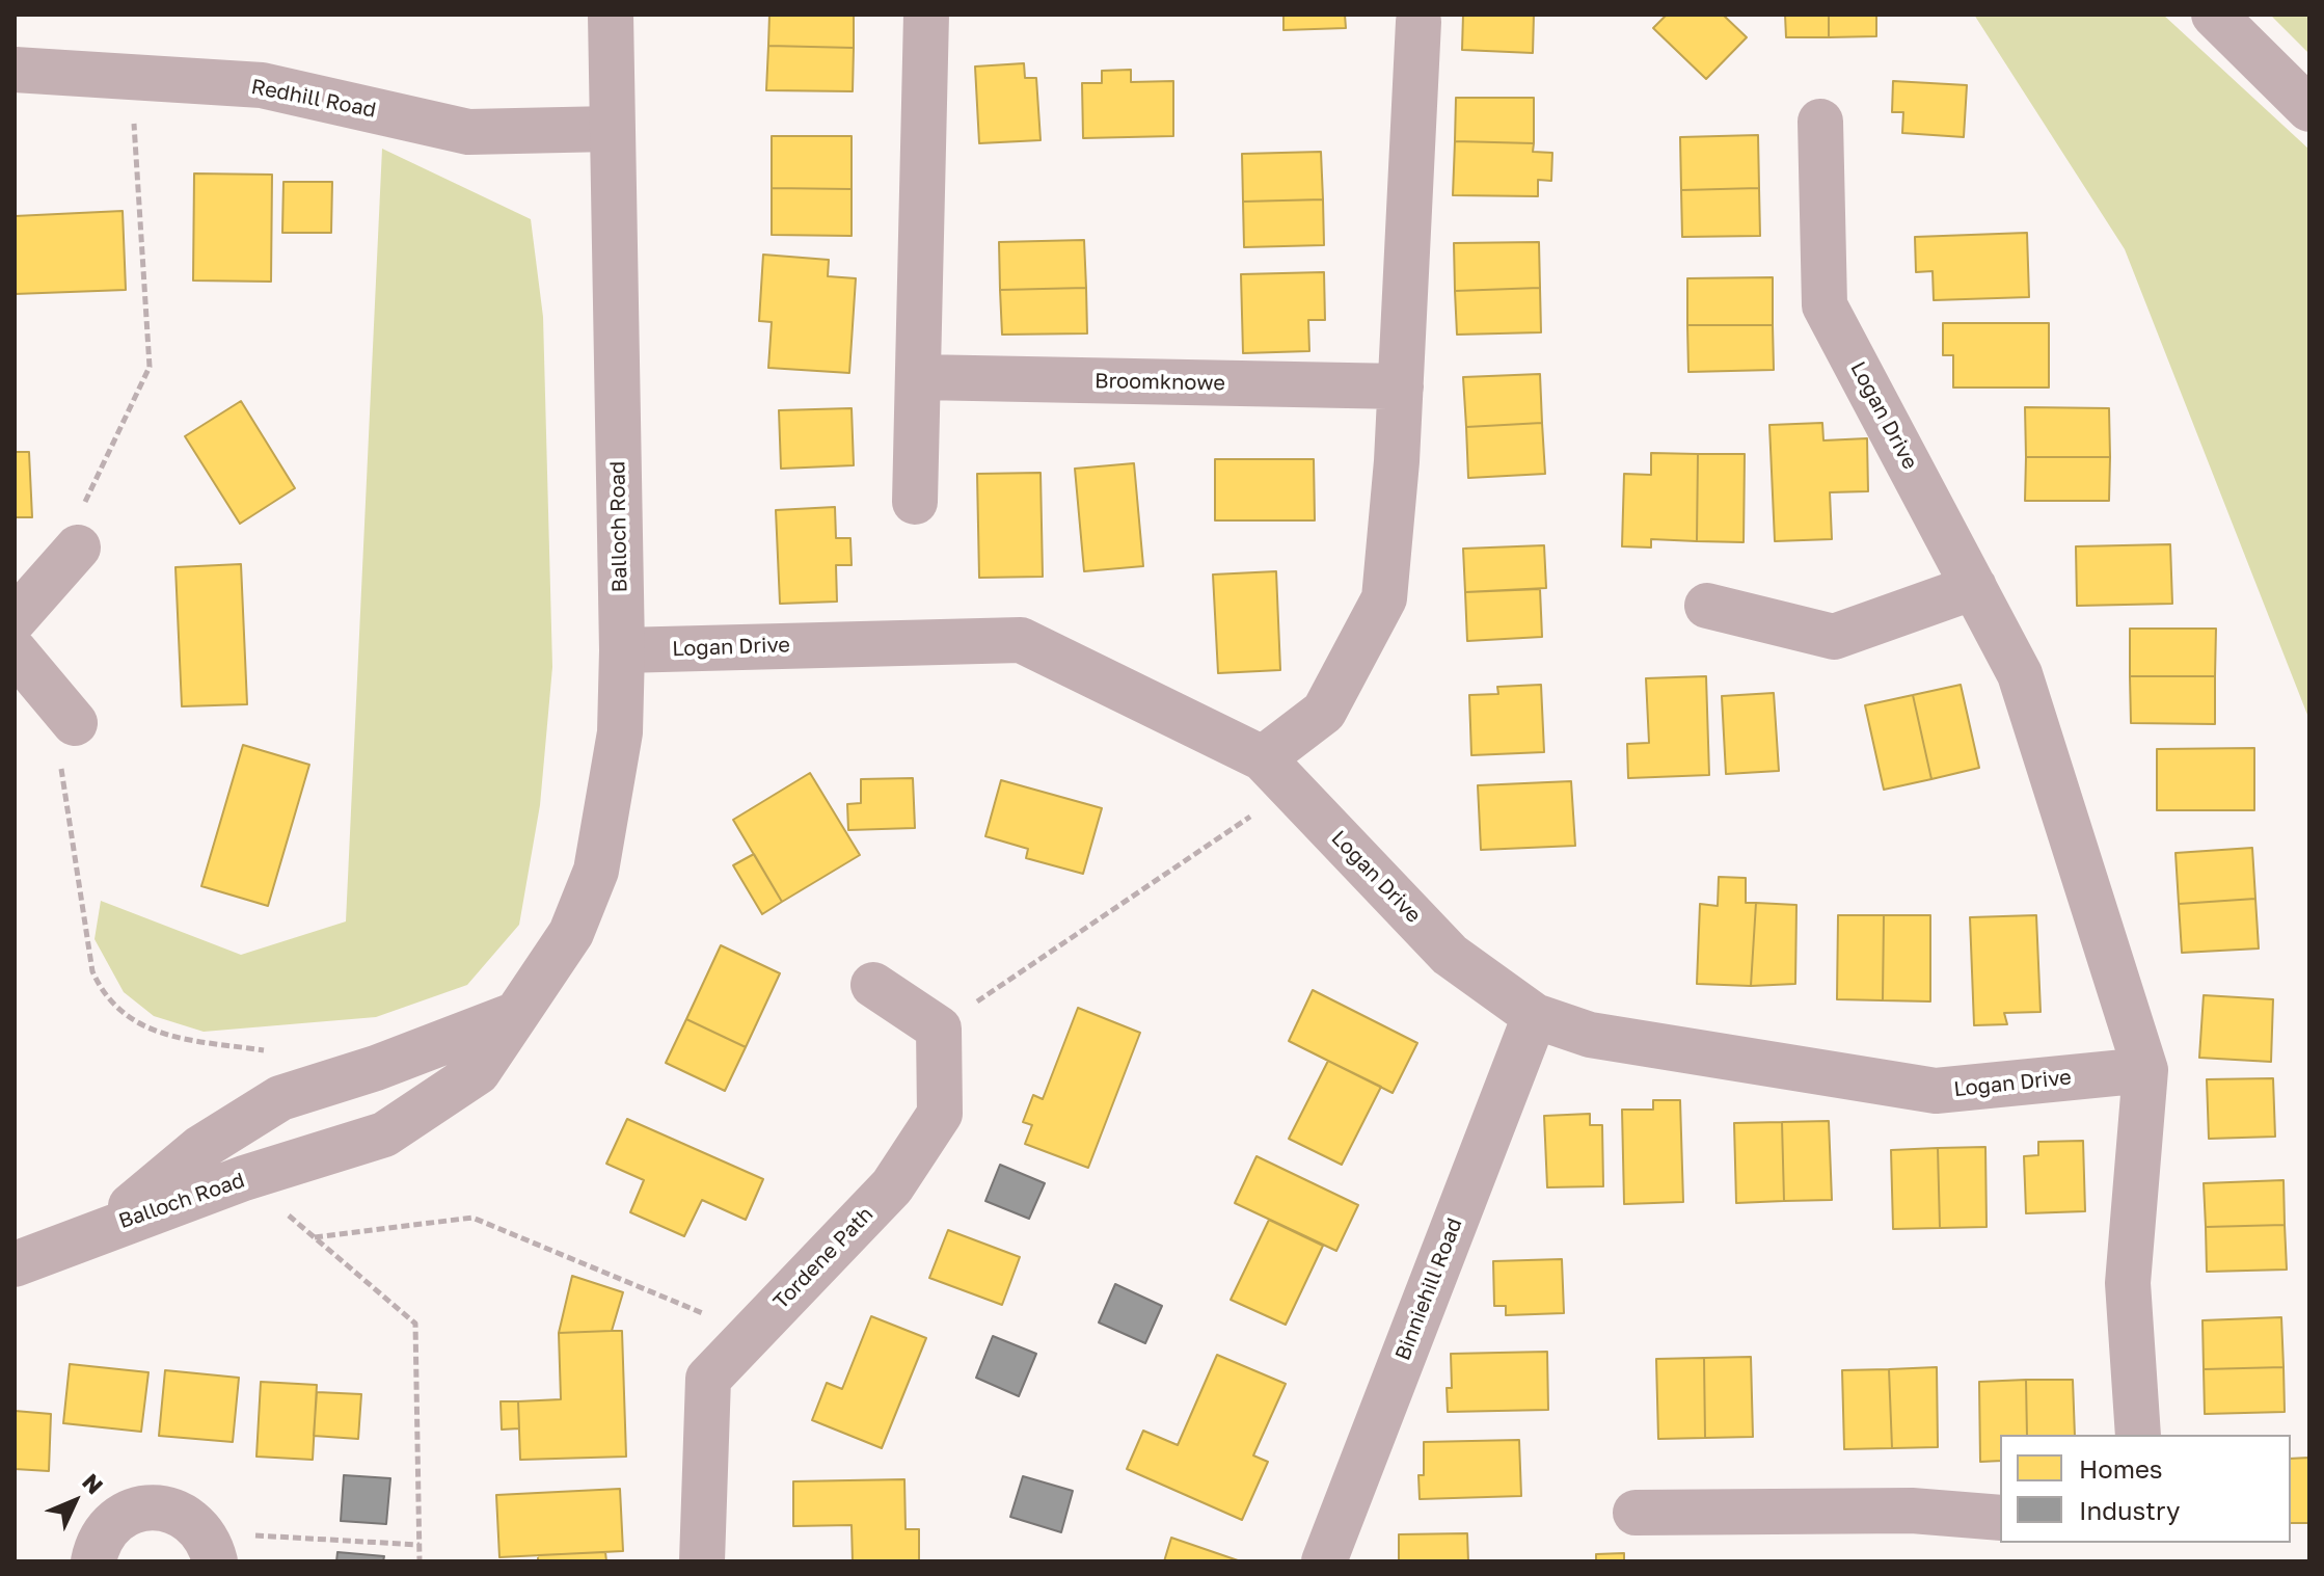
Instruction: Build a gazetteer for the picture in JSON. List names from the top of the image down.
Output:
{
  "streets": {
    "street": [
      "Redhill Road",
      "Broomknowe",
      "Logan Drive",
      "Balloch Road",
      "Tordene Path",
      "Binniehill Road"
    ]
  },
  "crossings": [
    ["Redhill Road", "Balloch Road"],
    ["Logan Drive", "Balloch Road"],
    ["Logan Drive", "Binniehill Road"]
  ],
  "legend": ["Homes", "Industry"],
  "north": "top right"
}
